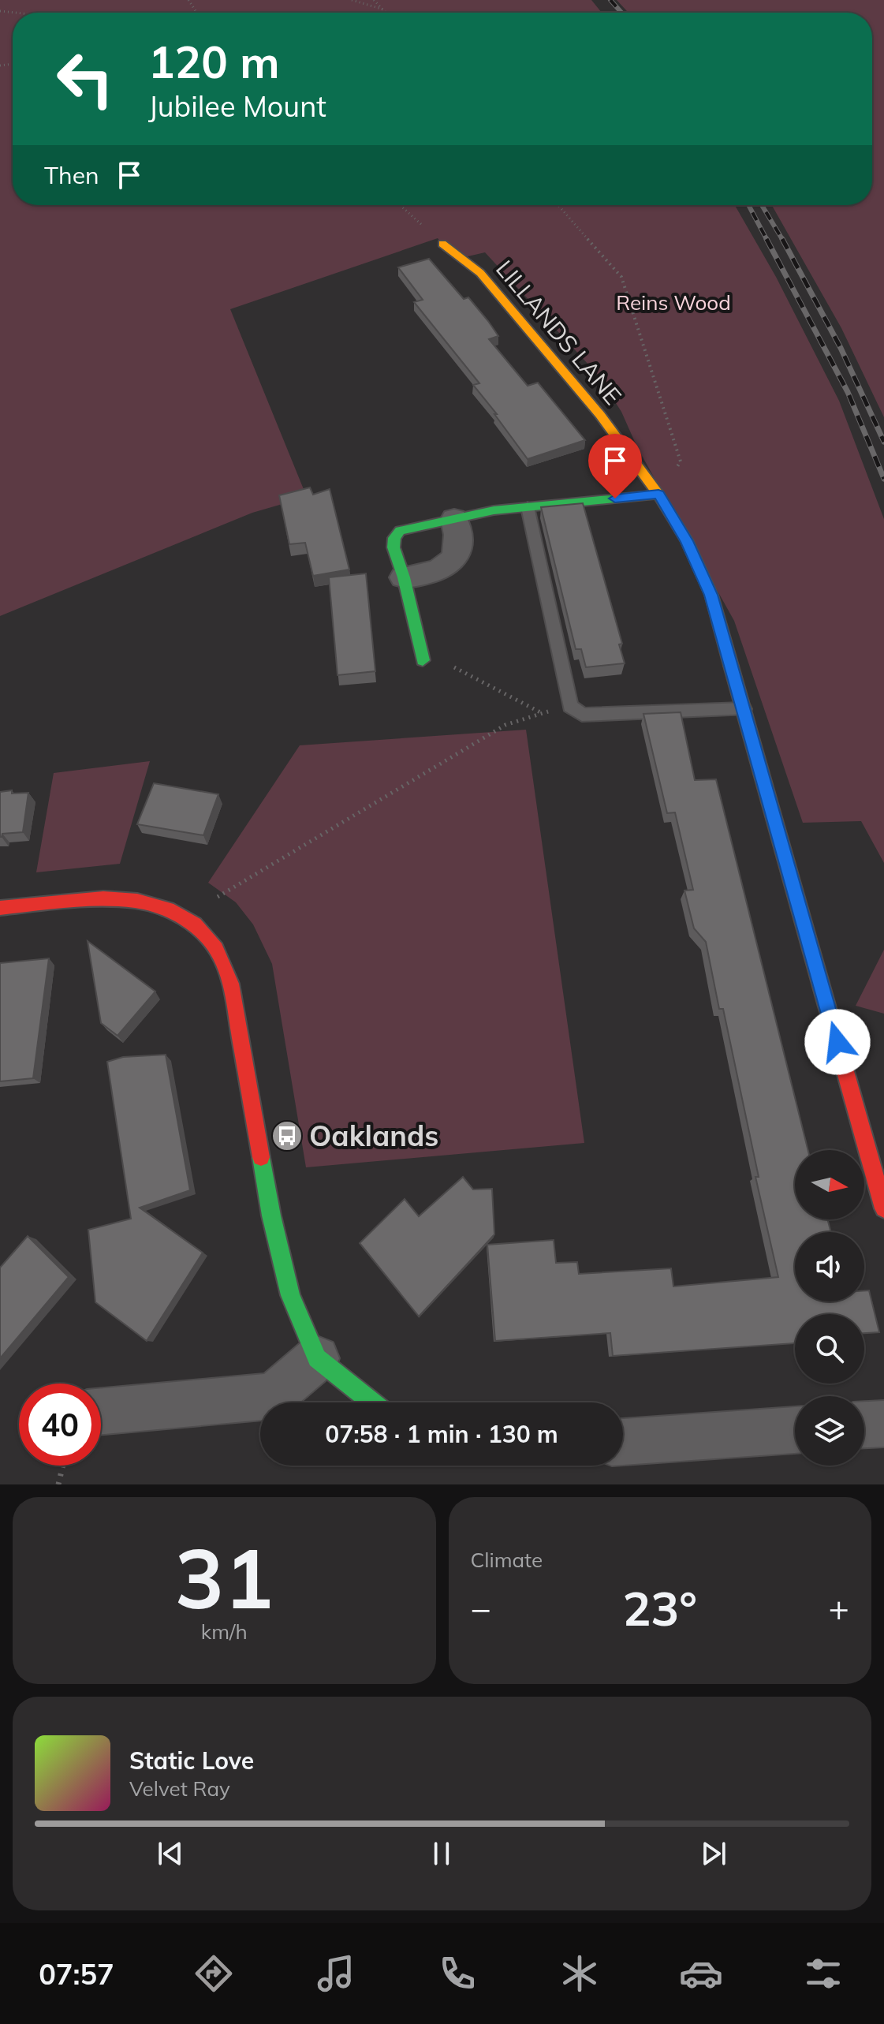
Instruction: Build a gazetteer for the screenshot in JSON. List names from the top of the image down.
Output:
{
  "streets": {
    "street": ["LILLANDS LANE"]
  },
  "parks": ["Reins Wood"],
  "places": {
    "bus stop": ["Oaklands"]
  },
  "north": "right",
  "page": {
    "turn": ["120 m", "Jubilee Mount"],
    "then": "Then",
    "limit": "40",
    "trip": "07:58 · 1 min · 130 m",
    "tile": [
      ["31", "km/h"],
      "Climate"
    ],
    "heat": ["−", "23°", "+"],
    "song": ["Static Love", "Velvet Ray"],
    "tabs": "07:57"
  }
}
